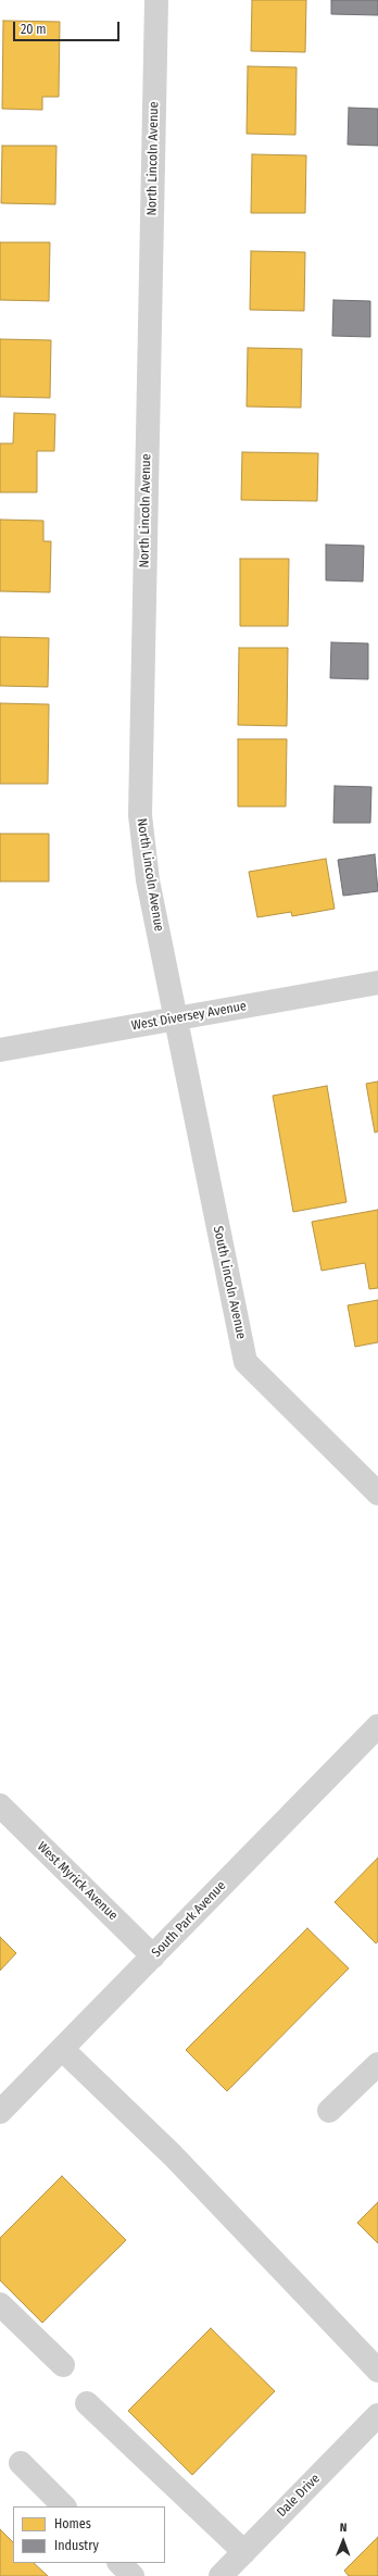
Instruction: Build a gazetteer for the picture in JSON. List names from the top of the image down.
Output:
{
  "streets": {
    "street": [
      "North Lincoln Avenue",
      "West Diversey Avenue",
      "South Lincoln Avenue",
      "West Myrick Avenue",
      "South Park Avenue",
      "Dale Drive"
    ]
  },
  "crossings": [
    ["North Lincoln Avenue", "West Diversey Avenue"],
    ["North Lincoln Avenue", "South Lincoln Avenue"],
    ["West Diversey Avenue", "South Lincoln Avenue"],
    ["West Myrick Avenue", "South Park Avenue"]
  ],
  "legend": ["Homes", "Industry"],
  "scale_bar": "20 m",
  "north": "top"
}
